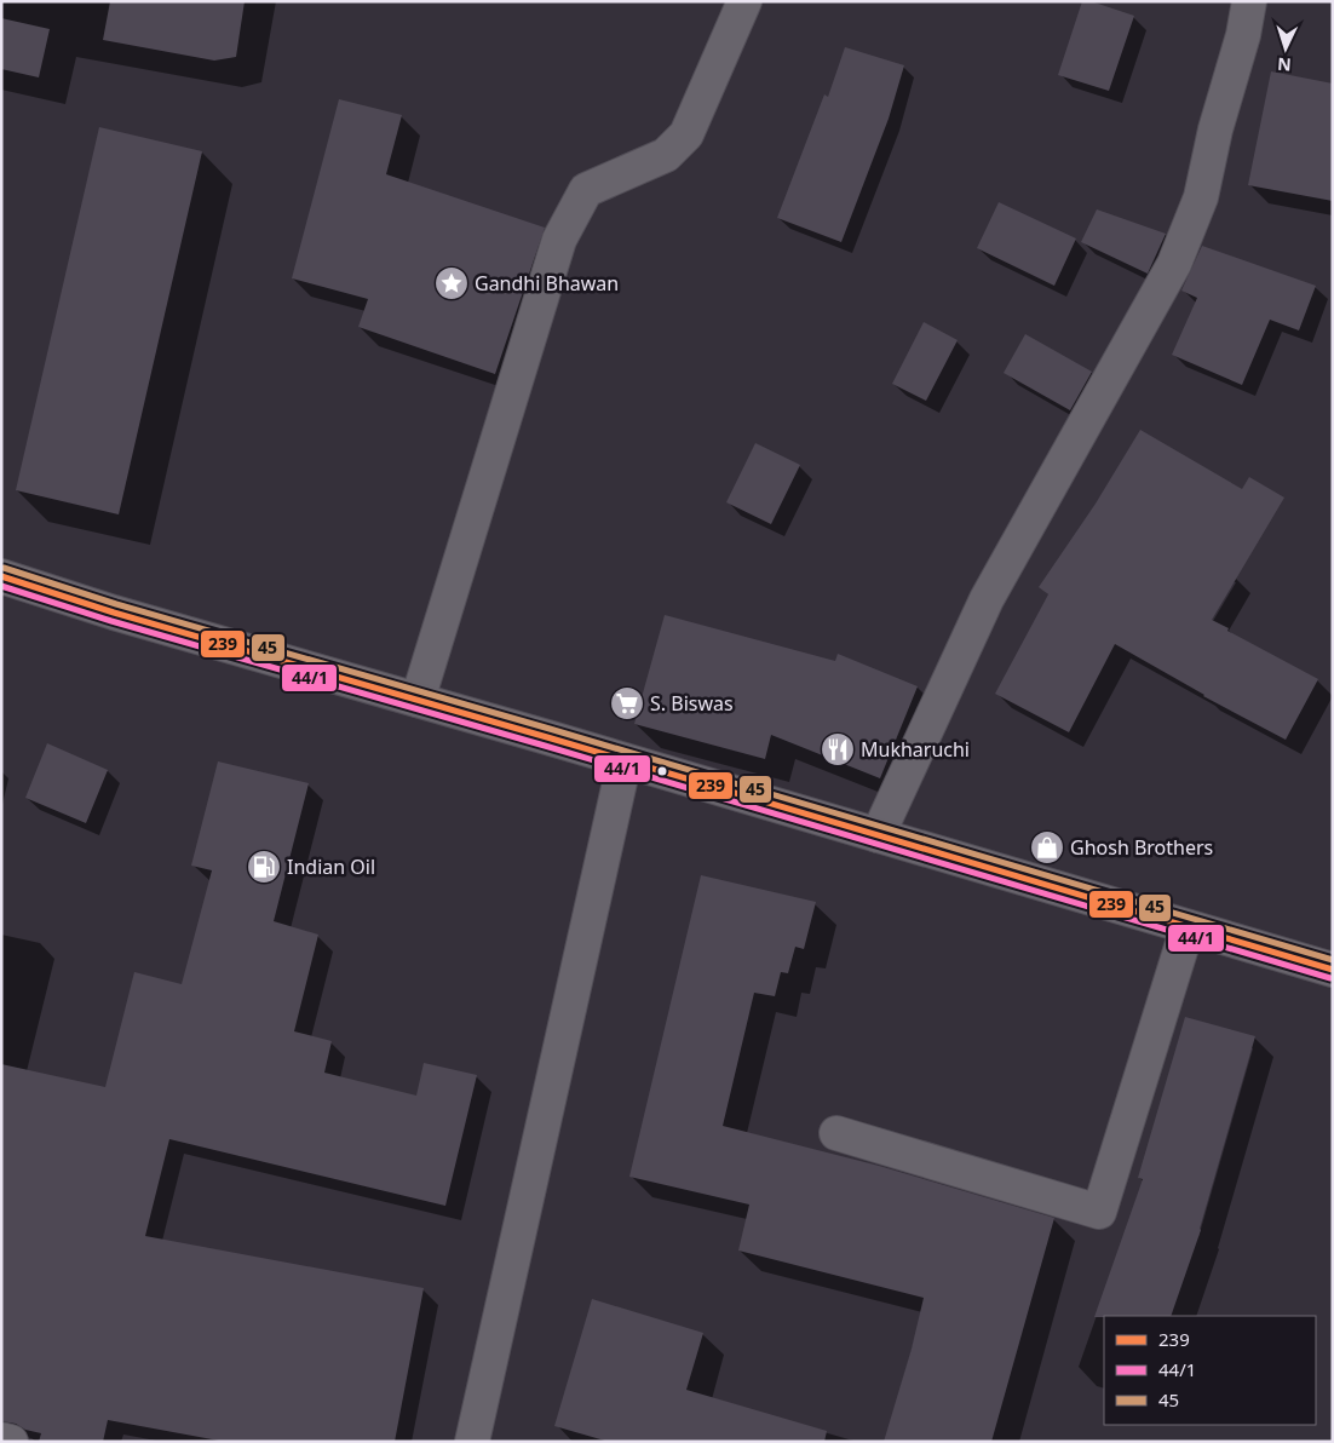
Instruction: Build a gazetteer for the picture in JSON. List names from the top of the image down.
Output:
{
  "places": {
    "place": ["Gandhi Bhawan"],
    "supermarket": ["S. Biswas"],
    "restaurant": ["Mukharuchi"],
    "shop": ["Ghosh Brothers"],
    "fuel station": ["Indian Oil"]
  },
  "lines": ["transit line 45", "transit line 239", "transit line 44/1"],
  "legend": ["239", "44/1", "45"],
  "north": "bottom"
}
